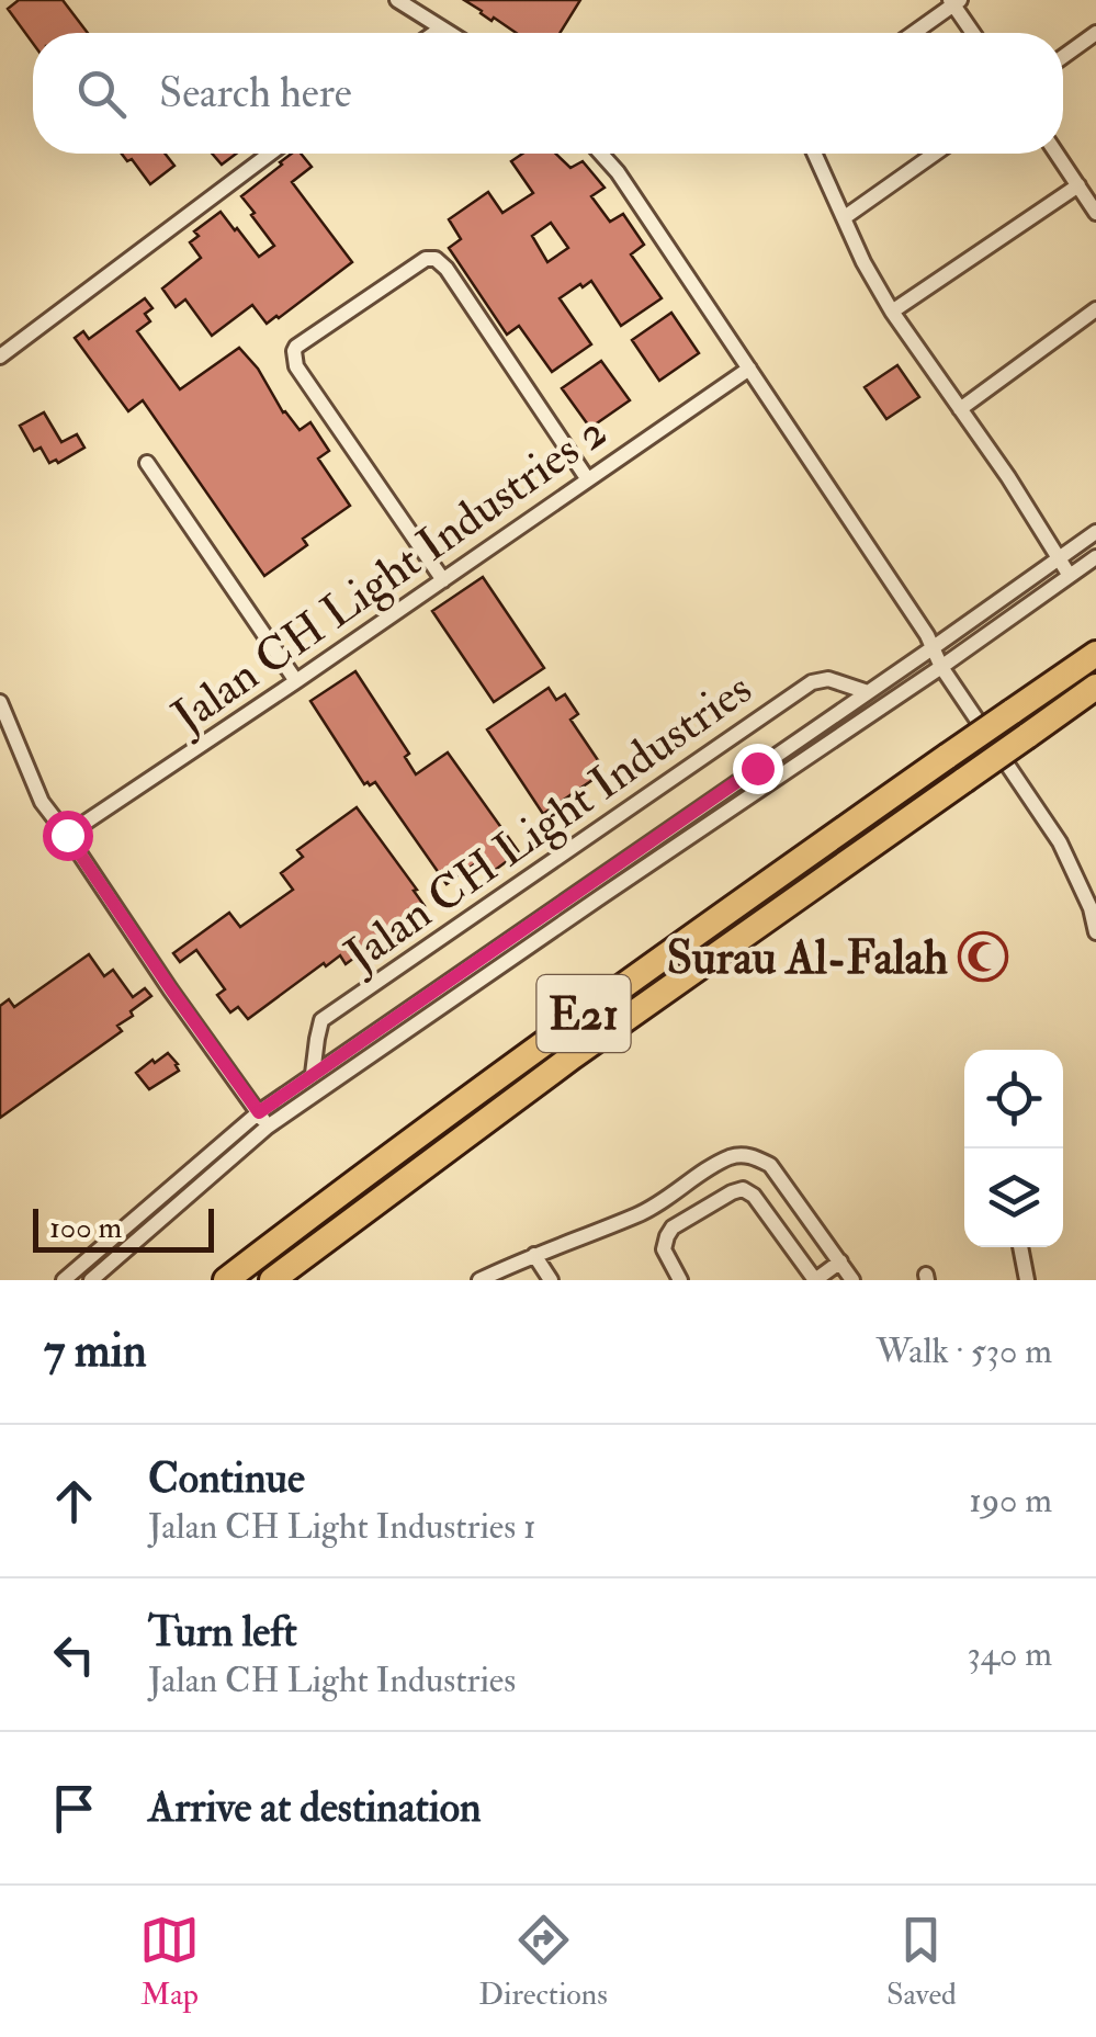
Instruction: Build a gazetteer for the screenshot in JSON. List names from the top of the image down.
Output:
{
  "streets": {
    "highway": ["E21"],
    "street": ["Jalan CH Light Industries 2", "Jalan CH Light Industries"]
  },
  "places": {
    "mosque": ["Surau Al-Falah"]
  },
  "scale_bar": "100 m",
  "page": {
    "search": "Search here",
    "scale": "100 m",
    "heading": ["7 min", "Walk · 530 m"],
    "list": [
      ["Continue", "Jalan CH Light Industries 1", "190 m"],
      ["Turn left", "Jalan CH Light Industries", "340 m"],
      "Arrive at destination"
    ],
    "nav": ["Map", "Directions", "Saved"]
  }
}
